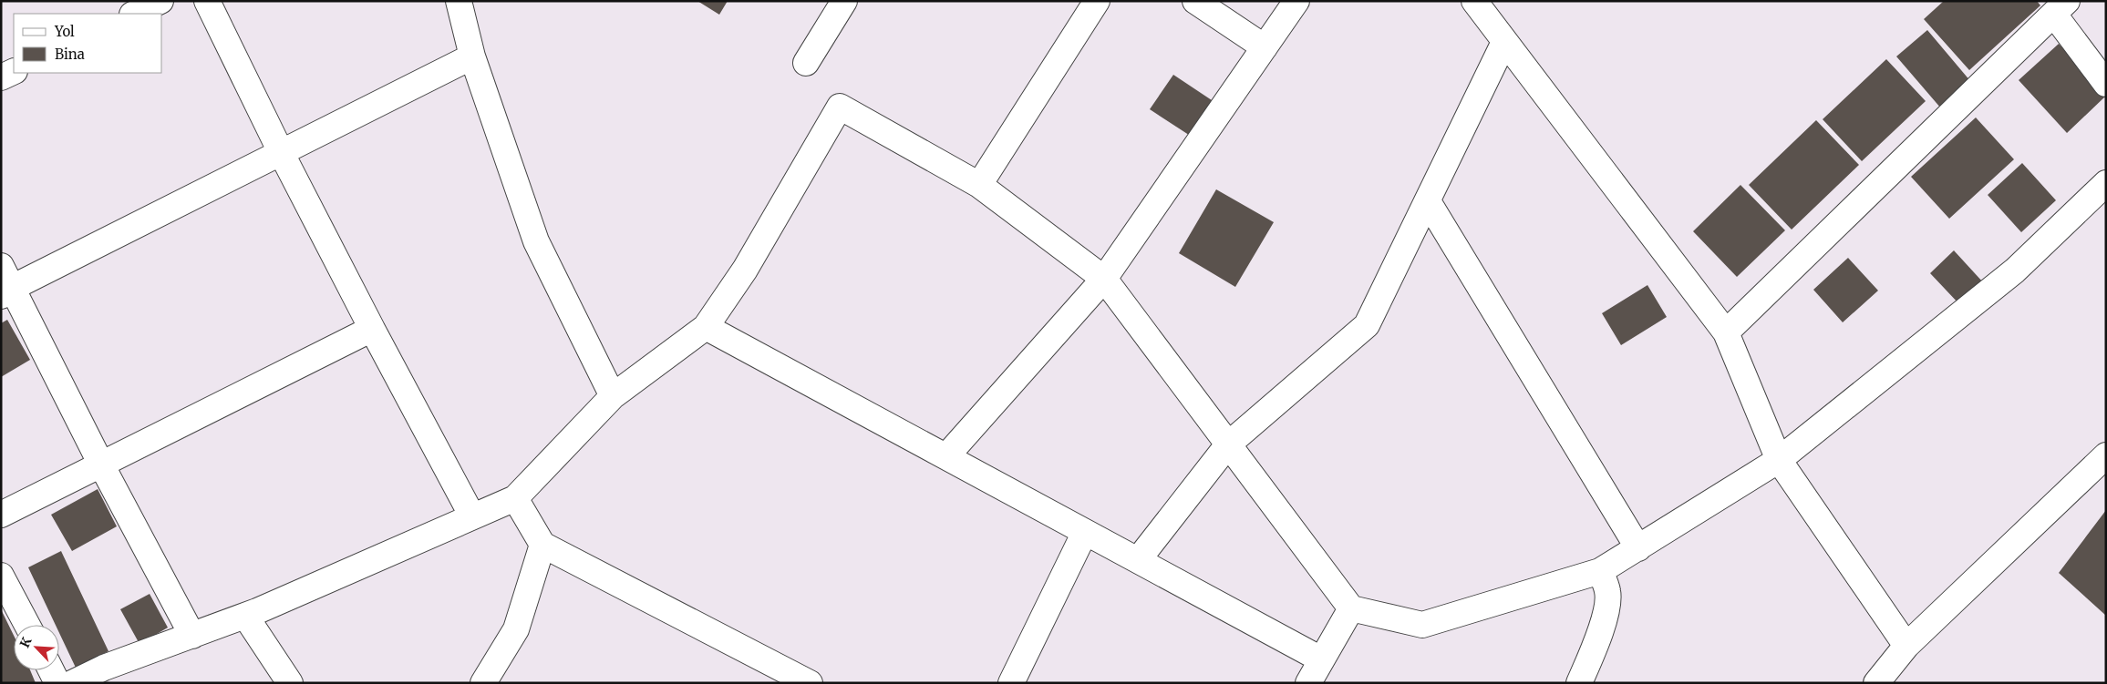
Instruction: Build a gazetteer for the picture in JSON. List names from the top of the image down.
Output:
{
  "legend": ["Yol", "Bina"],
  "north": "top left"
}
